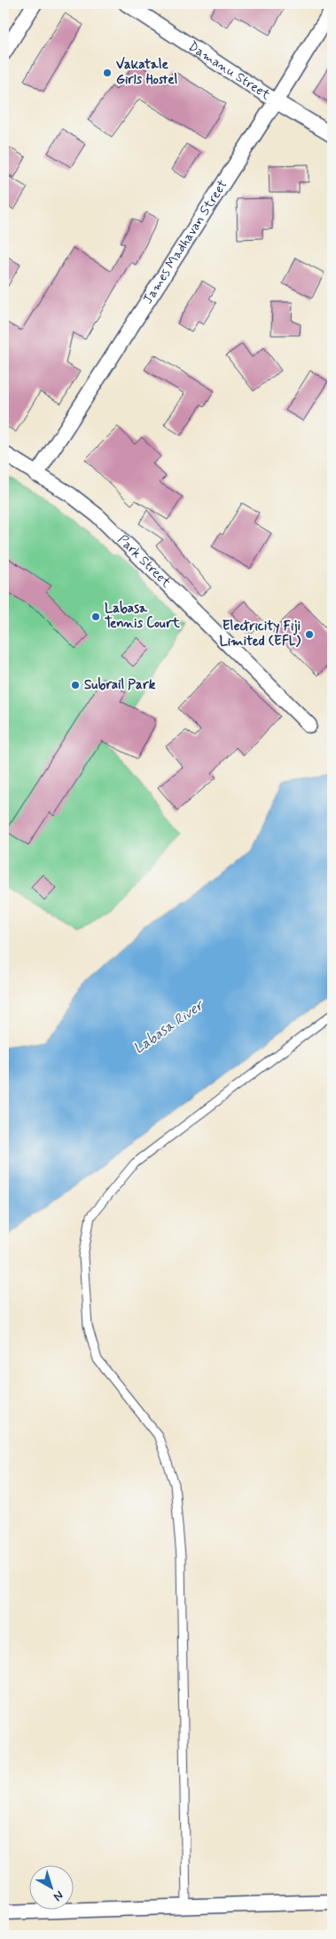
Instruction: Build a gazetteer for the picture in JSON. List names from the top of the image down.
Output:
{
  "streets": {
    "street": ["Damanu Street", "James Madhavan Street", "Park Street"]
  },
  "crossings": [
    ["Damanu Street", "James Madhavan Street"],
    ["James Madhavan Street", "Park Street"]
  ],
  "water": ["Labasa River"],
  "places": [
    "Vakatale Girls Hostel",
    "Labasa Tennis Court",
    "Electricity Fiji Limited (EFL)",
    "Subrail Park"
  ],
  "north": "bottom right"
}
